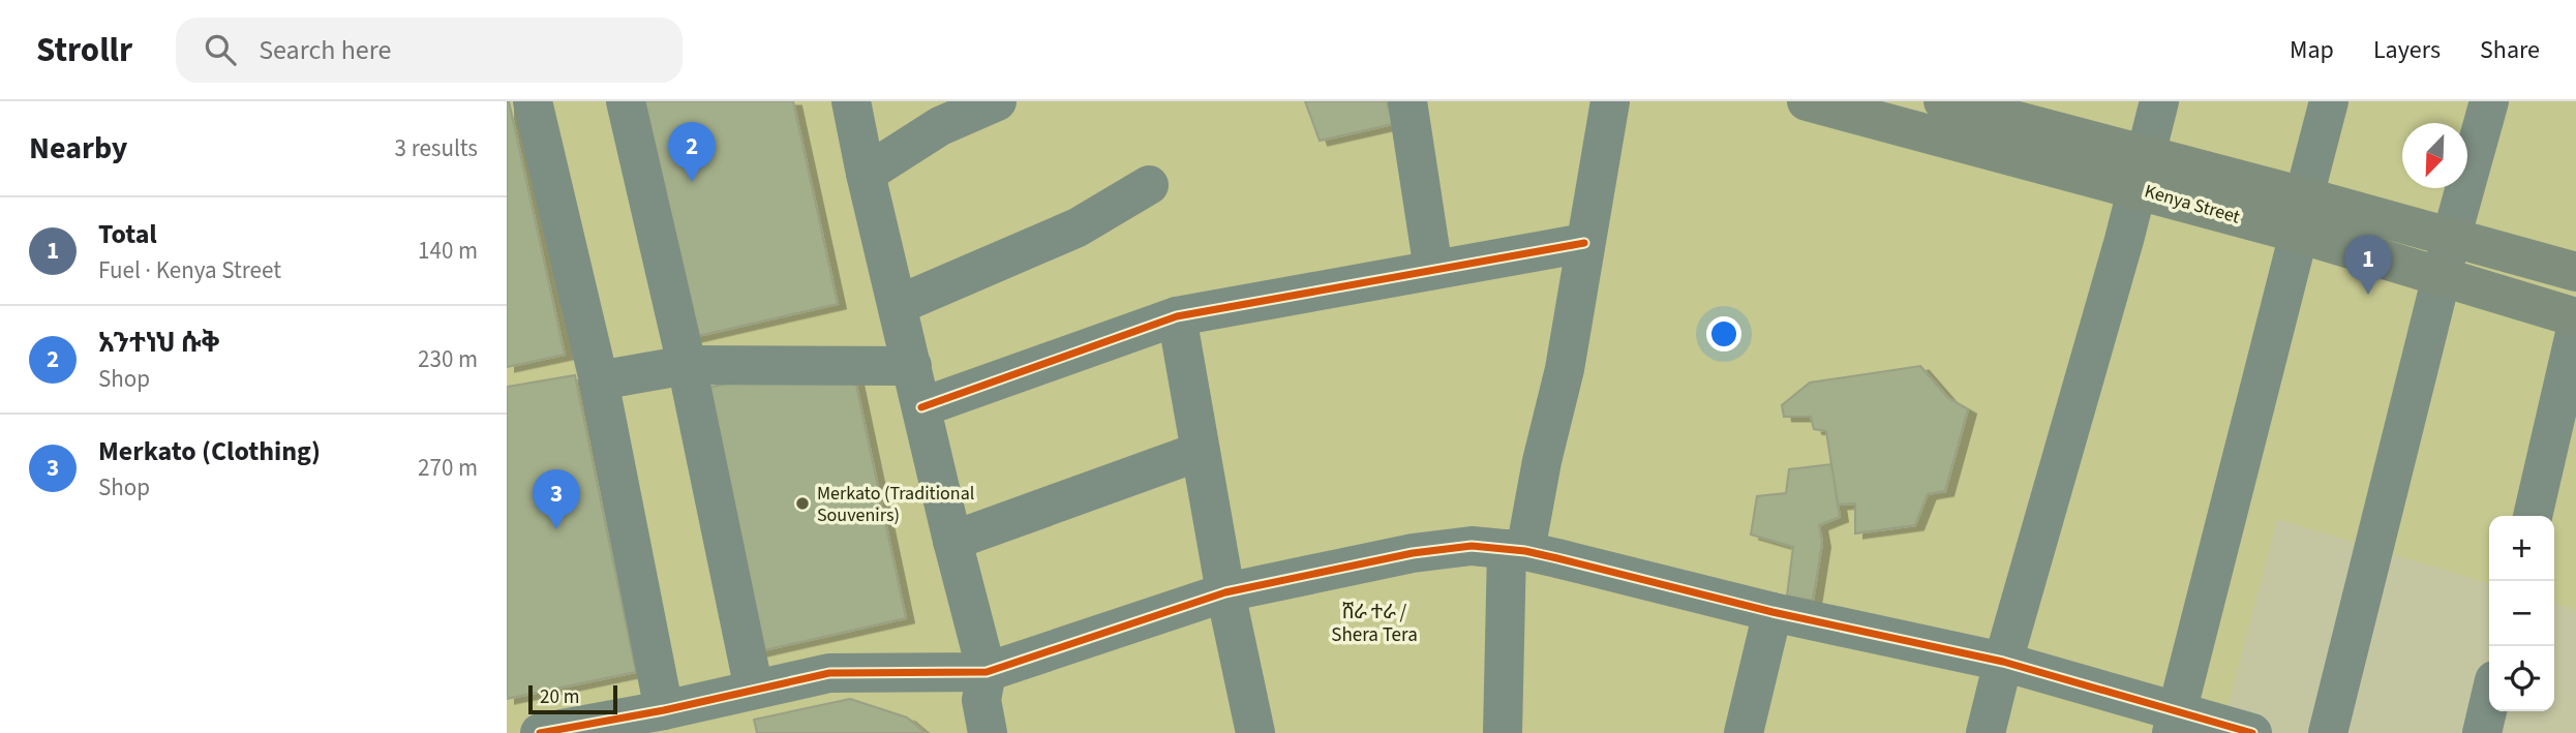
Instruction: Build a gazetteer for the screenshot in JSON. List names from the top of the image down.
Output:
{
  "streets": {
    "main road": ["Kenya Street"]
  },
  "districts": ["ሸራ ተራ / Shera Tera"],
  "places": ["Merkato (Traditional Souvenirs)"],
  "scale_bar": "20 m",
  "north": "bottom left",
  "page": {
    "header": "Strollr",
    "search": "Search here",
    "nav": ["Map", "Layers", "Share"],
    "heading": ["Nearby", "3 results"],
    "pins": ["2", "1", "3"],
    "list": [
      {
        "mark": "1",
        "name": "Total",
        "note": "Fuel · Kenya Street",
        "value": "140 m"
      },
      {
        "mark": "2",
        "name": "አንተነህ ሱቅ",
        "note": "Shop",
        "value": "230 m"
      },
      {
        "mark": "3",
        "name": "Merkato (Clothing)",
        "note": "Shop",
        "value": "270 m"
      }
    ],
    "map_buttons": ["+", "−"],
    "scale": "20 m"
  }
}
